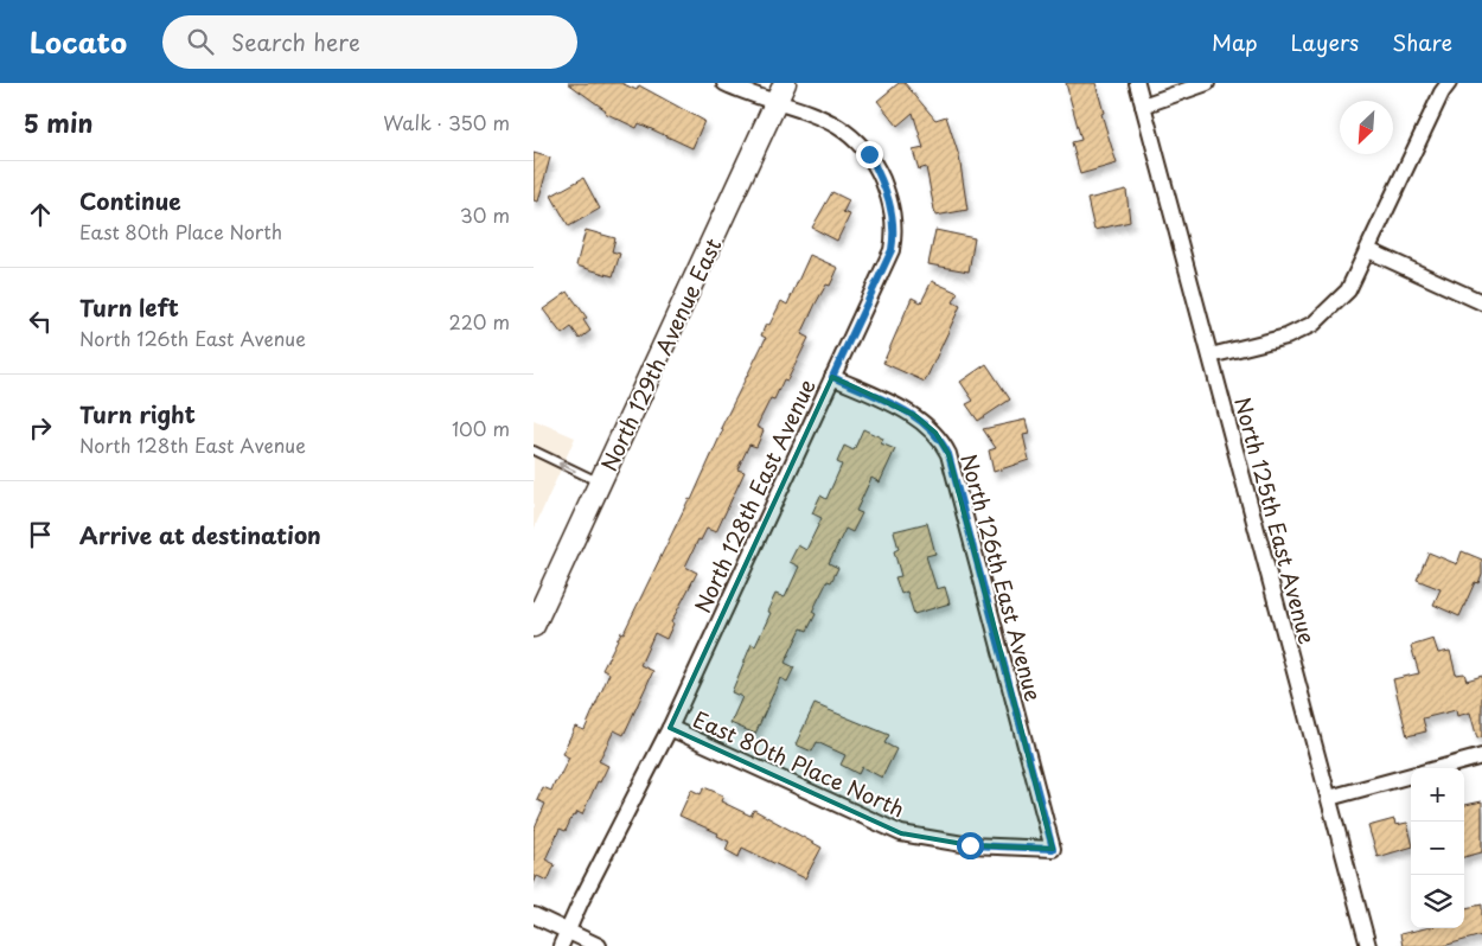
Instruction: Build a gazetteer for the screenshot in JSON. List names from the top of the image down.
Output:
{
  "streets": {
    "main road": ["North 129th Avenue East"],
    "street": [
      "North 128th East Avenue",
      "North 125th East Avenue",
      "North 126th East Avenue",
      "East 80th Place North"
    ]
  },
  "crossings": [
    ["North 129th Avenue East", "North 128th East Avenue"],
    ["North 128th East Avenue", "North 126th East Avenue"],
    ["North 128th East Avenue", "East 80th Place North"],
    ["North 126th East Avenue", "East 80th Place North"]
  ],
  "north": "bottom left",
  "page": {
    "header": "Locato",
    "search": "Search here",
    "nav": ["Map", "Layers", "Share"],
    "heading": ["5 min", "Walk · 350 m"],
    "list": [
      ["Continue", "East 80th Place North", "30 m"],
      ["Turn left", "North 126th East Avenue", "220 m"],
      ["Turn right", "North 128th East Avenue", "100 m"],
      "Arrive at destination"
    ],
    "map_buttons": ["+", "−"]
  }
}
